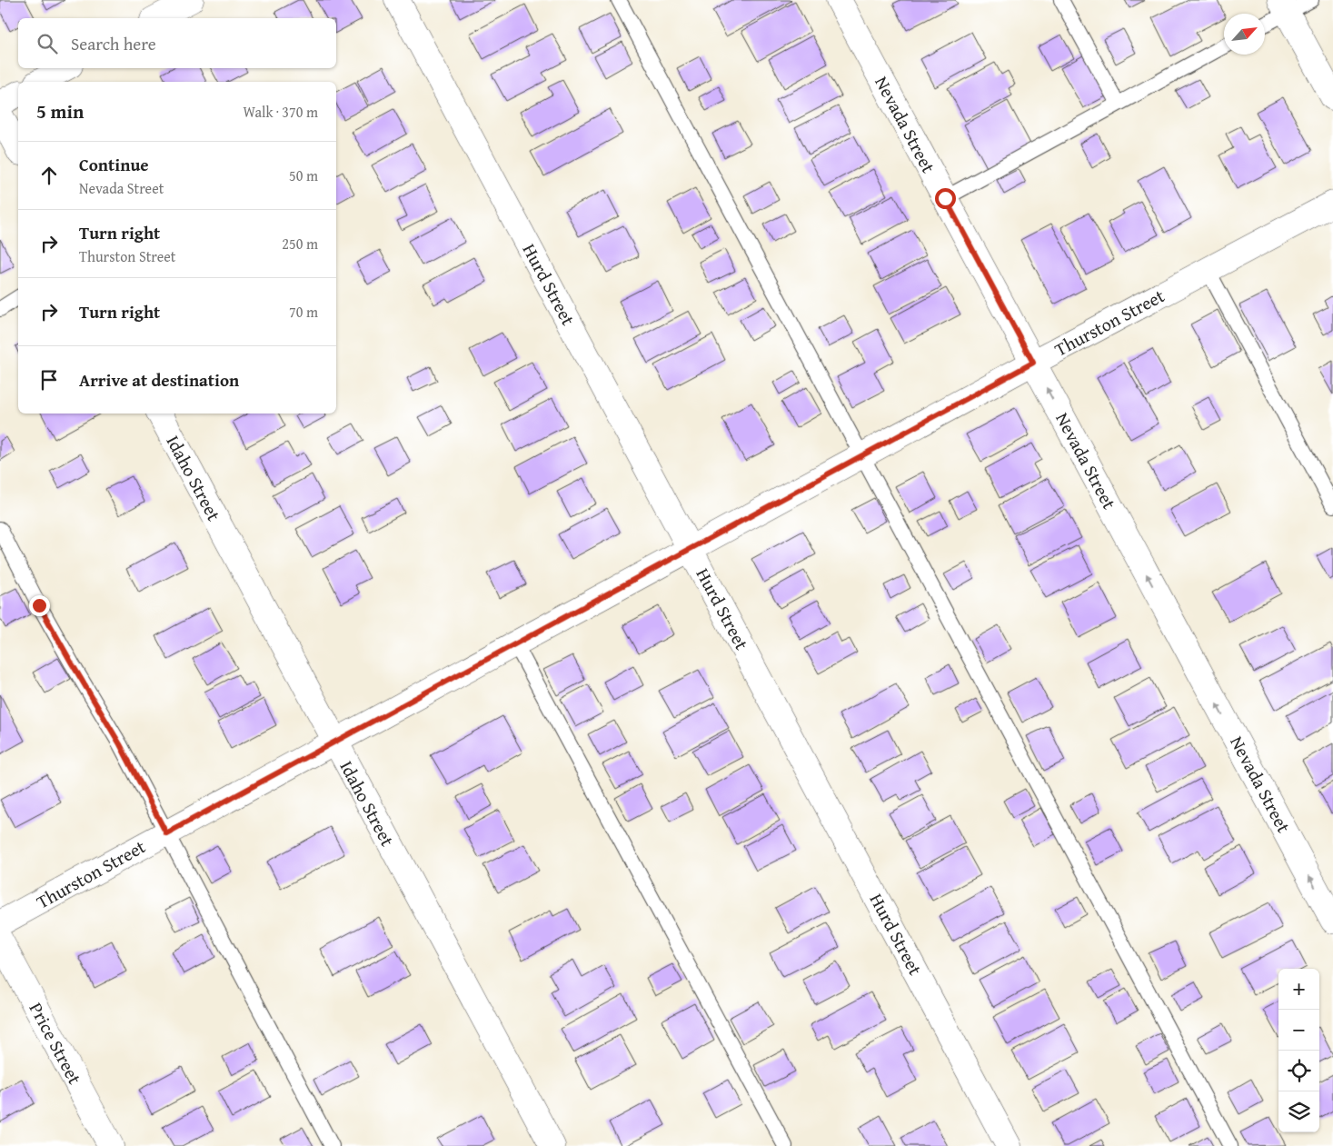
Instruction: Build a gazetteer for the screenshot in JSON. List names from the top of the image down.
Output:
{
  "streets": {
    "street": [
      "Nevada Street",
      "Hurd Street",
      "Thurston Street",
      "Idaho Street",
      "Price Street"
    ]
  },
  "crossings": [
    ["Nevada Street", "Thurston Street"],
    ["Hurd Street", "Thurston Street"],
    ["Thurston Street", "Idaho Street"]
  ],
  "one_way": ["Nevada Street"],
  "north": "top right",
  "page": {
    "search": "Search here",
    "heading": ["5 min", "Walk · 370 m"],
    "list": [
      ["Continue", "Nevada Street", "50 m"],
      ["Turn right", "Thurston Street", "250 m"],
      ["Turn right", "70 m"],
      "Arrive at destination"
    ],
    "map_buttons": ["+", "−"]
  }
}
